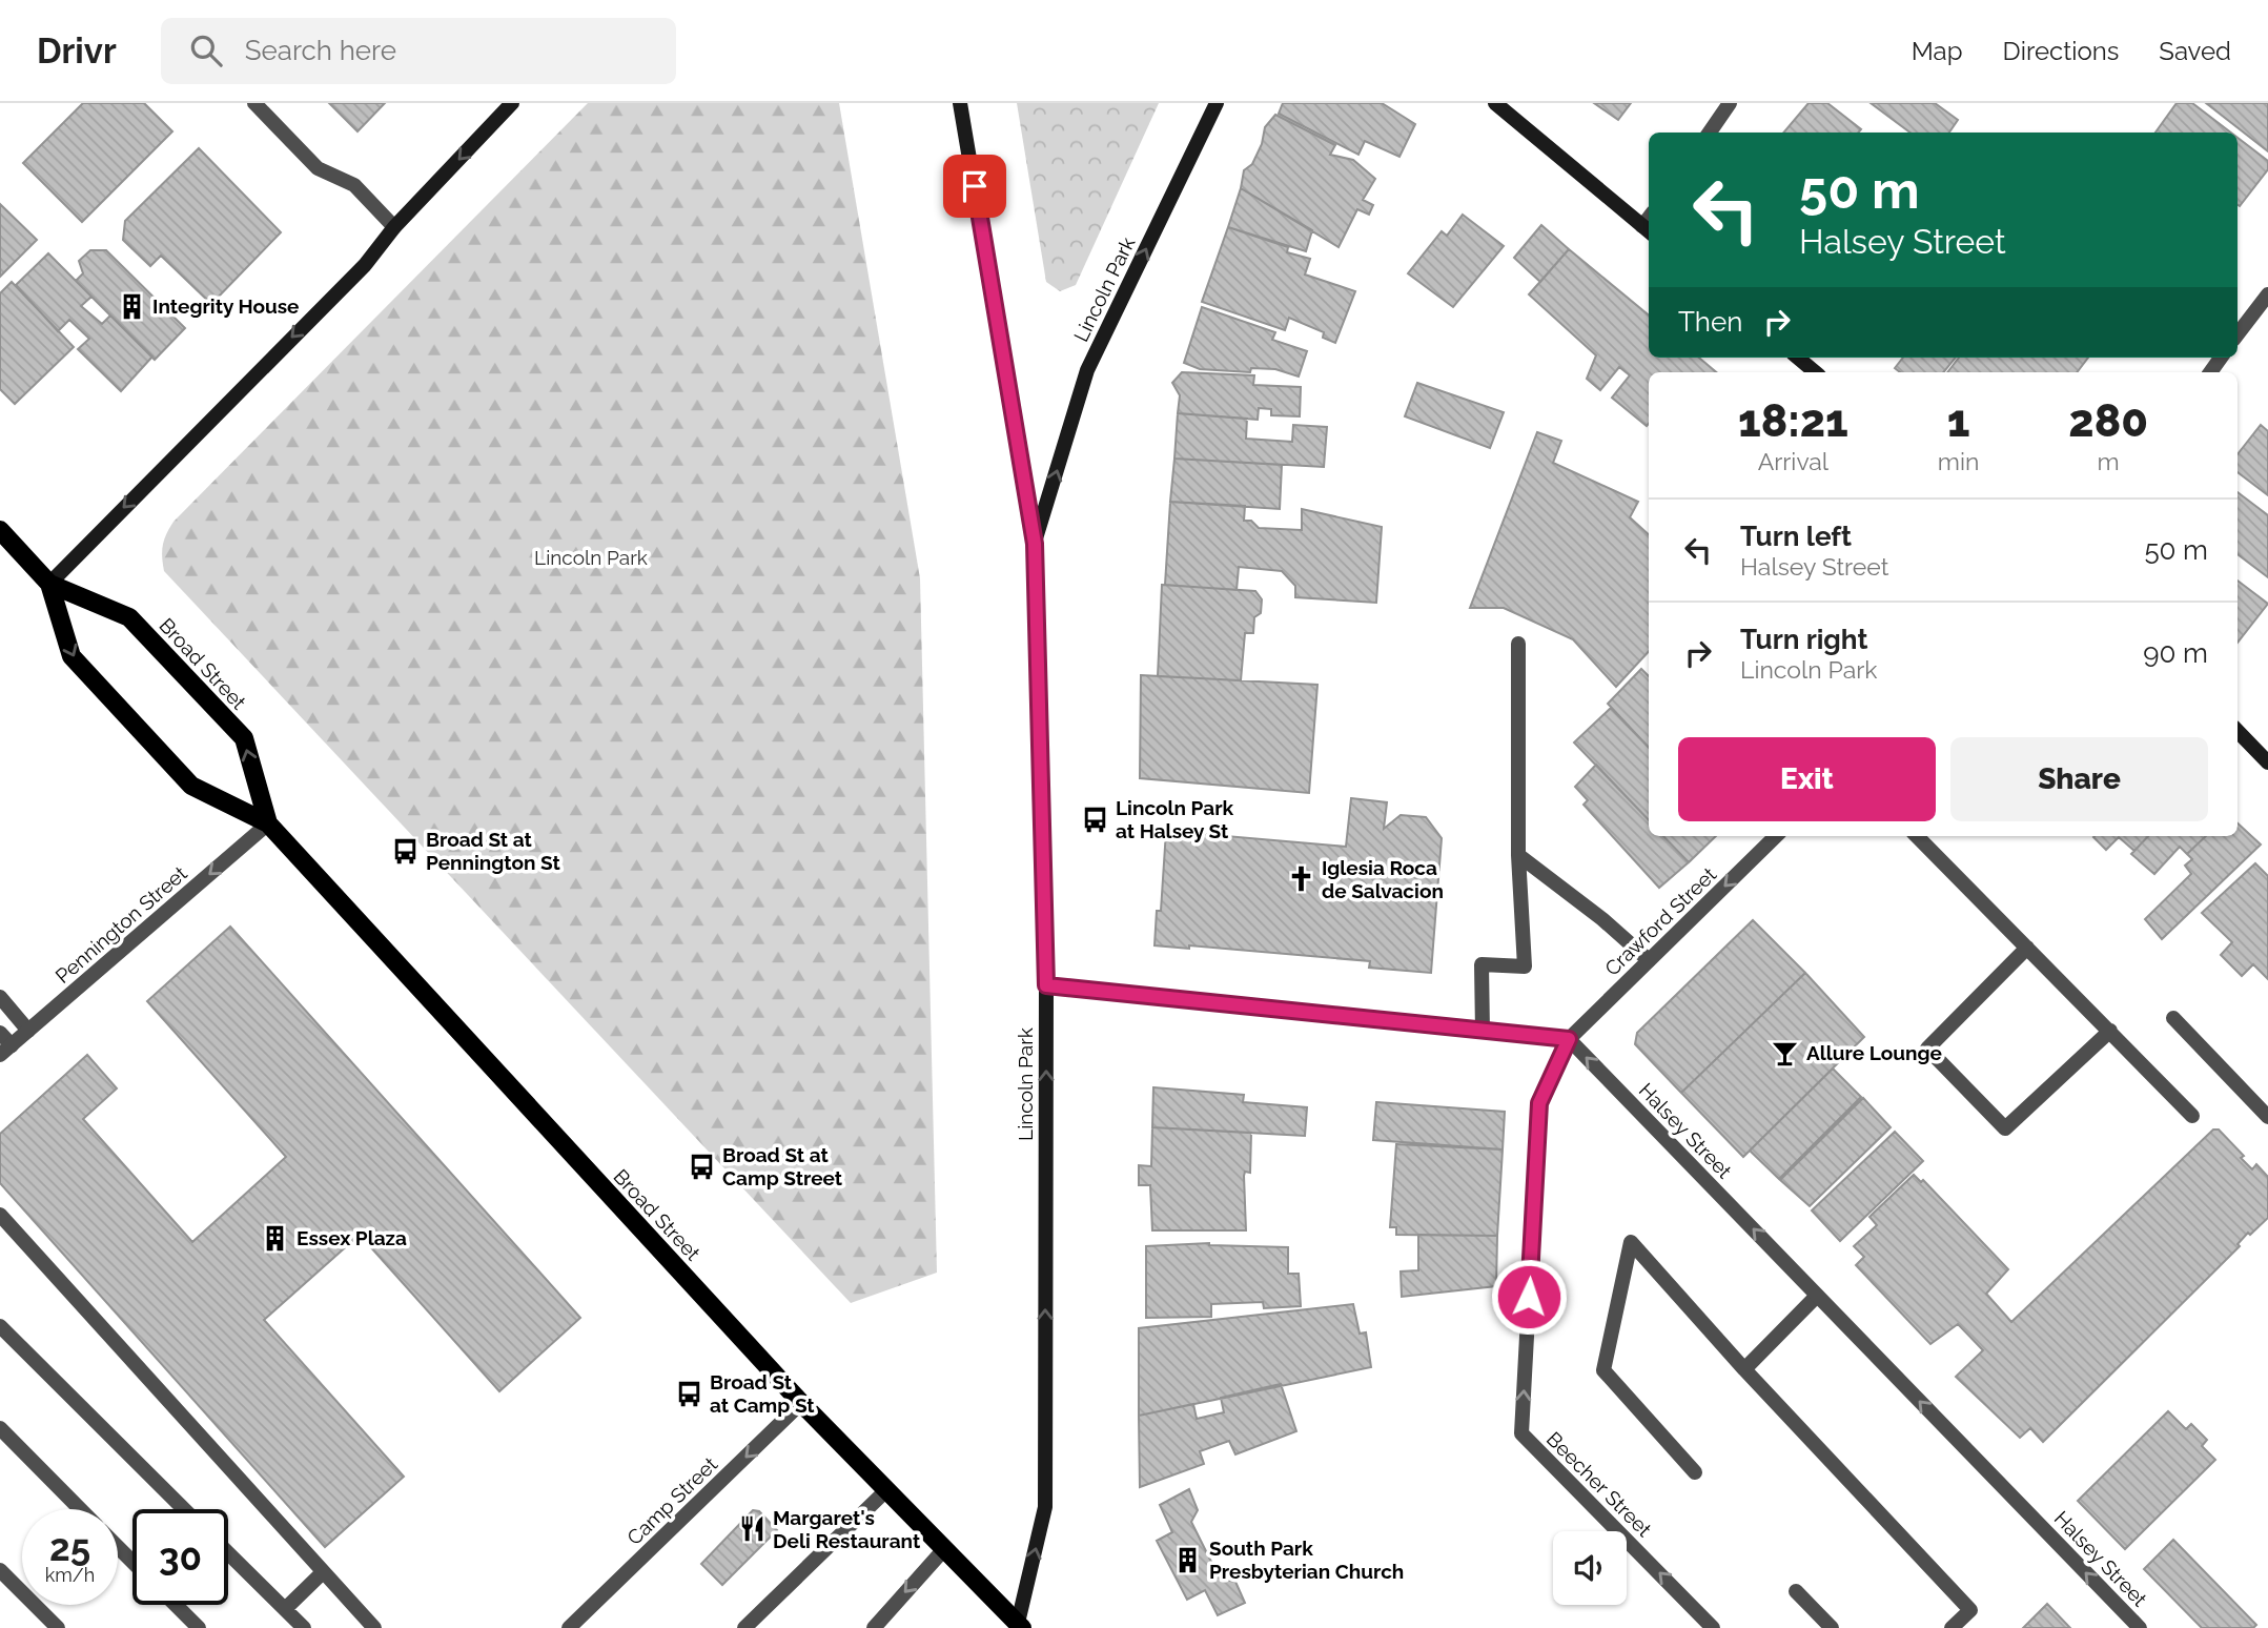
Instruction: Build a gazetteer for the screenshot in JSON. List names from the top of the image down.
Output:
{
  "streets": {
    "main road": ["Lincoln Park", "Broad Street"],
    "street": [
      "Crawford Street",
      "Pennington Street",
      "Halsey Street",
      "Beecher Street",
      "Camp Street"
    ]
  },
  "crossings": [
    ["Lincoln Park", "Broad Street"],
    ["Broad Street", "Pennington Street"],
    ["Broad Street", "Camp Street"],
    ["Crawford Street", "Halsey Street"],
    ["Crawford Street", "Beecher Street"],
    ["Halsey Street", "Beecher Street"]
  ],
  "one_way": [
    "Lincoln Park",
    "Crawford Street",
    "Pennington Street",
    "Beecher Street"
  ],
  "parks": ["Lincoln Park"],
  "places": {
    "building": ["Integrity House", "Essex Plaza", "South Park Presbyterian Church"],
    "bus stop": [
      "Lincoln Park at Halsey St",
      "Broad St at Pennington St",
      "Broad St at Camp Street",
      "Broad St at Camp St"
    ],
    "church": ["Iglesia Roca de Salvacion"],
    "bar": ["Allure Lounge"],
    "restaurant": ["Margaret's Deli Restaurant"]
  },
  "page": {
    "header": "Drivr",
    "search": "Search here",
    "nav": ["Map", "Directions", "Saved"],
    "turn": ["50 m", "Halsey Street"],
    "then": "Then",
    "eta": [
      "18:21",
      "Arrival",
      "1",
      "min",
      "280",
      "m"
    ],
    "list": [
      {
        "name": "Turn left",
        "note": "Halsey Street",
        "value": "50 m"
      },
      {
        "name": "Turn right",
        "note": "Lincoln Park",
        "value": "90 m"
      }
    ],
    "buttons": ["Exit", "Share"],
    "speed": "25 km/h",
    "limit": "30"
  }
}
